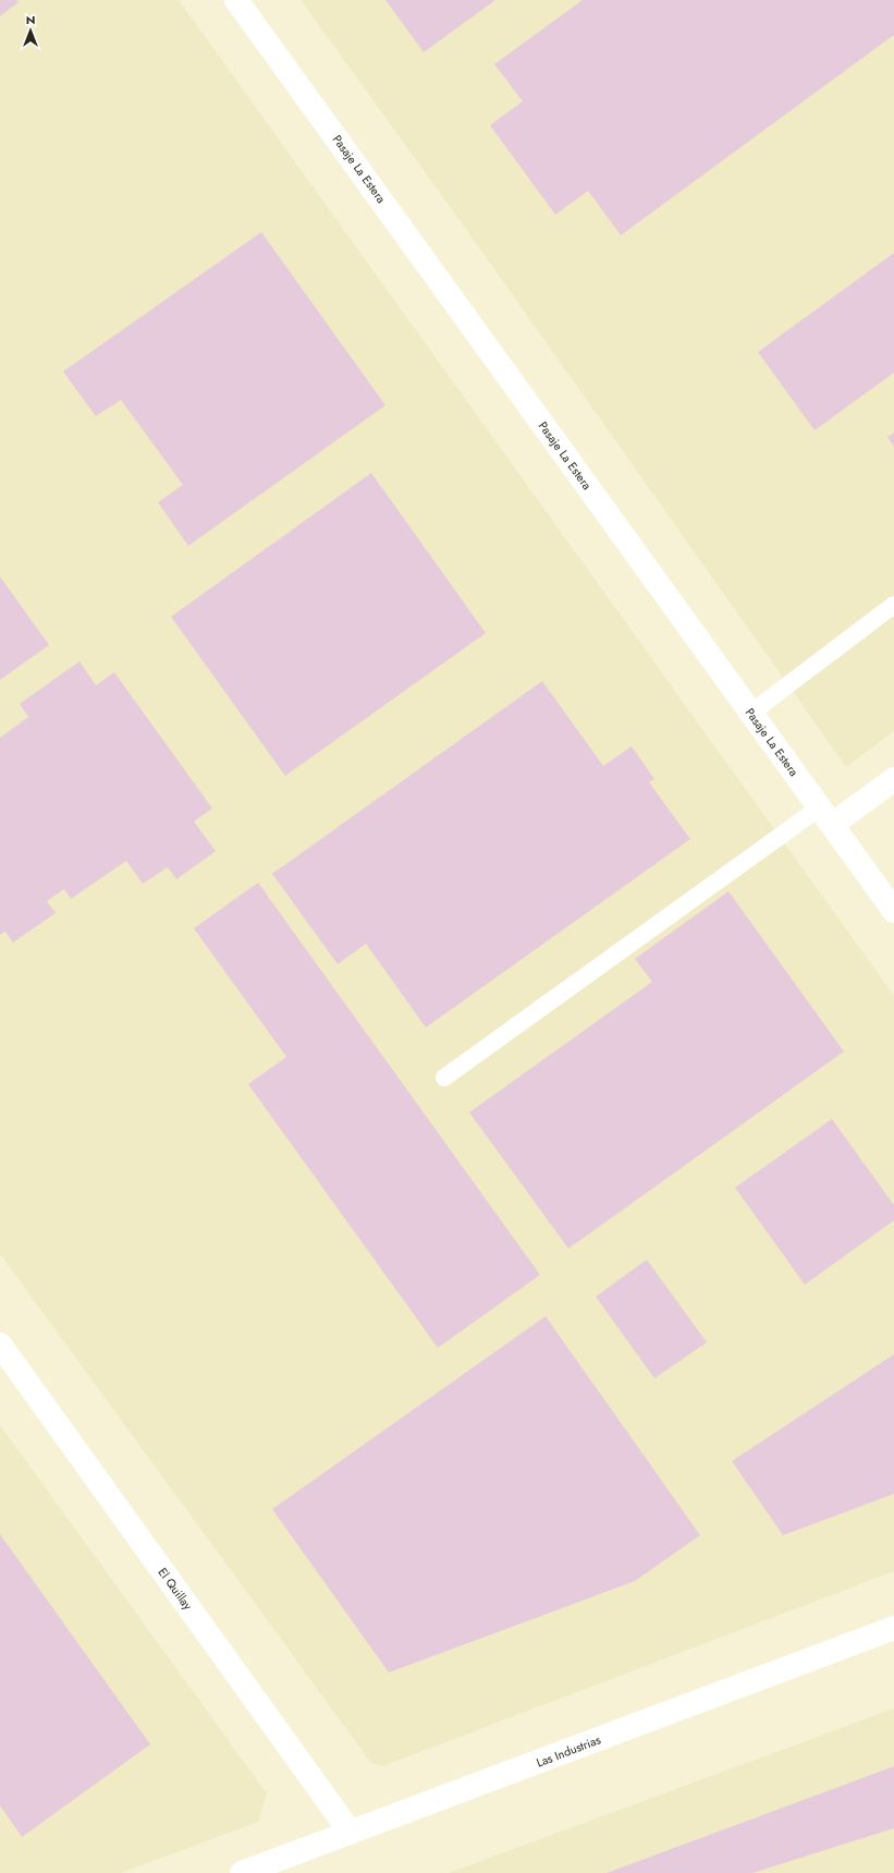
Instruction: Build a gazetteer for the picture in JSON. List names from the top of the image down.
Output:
{
  "streets": {
    "street": ["Pasaje La Estera", "El Quillay", "Las Industrias"]
  },
  "crossings": [
    ["El Quillay", "Las Industrias"]
  ],
  "north": "top"
}
